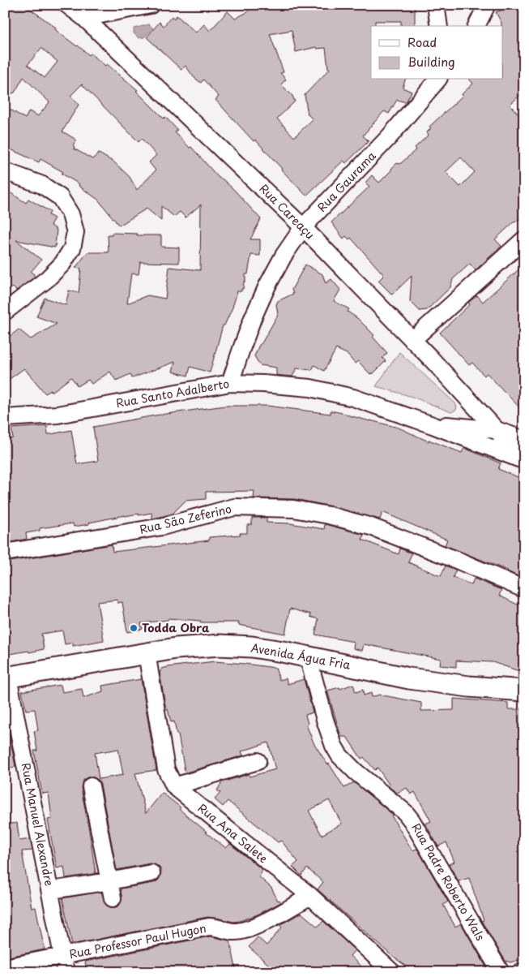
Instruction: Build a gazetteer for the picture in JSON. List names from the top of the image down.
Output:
{
  "streets": {
    "main road": ["Avenida Água Fria"],
    "street": [
      "Rua Gaurama",
      "Rua Careaçu",
      "Rua Santo Adalberto",
      "Rua São Zeferino",
      "Rua Manuel Alexandre",
      "Rua Ana Salete",
      "Rua Padre Roberto Wals",
      "Rua Professor Paul Hugon"
    ]
  },
  "crossings": [
    ["Rua Gaurama", "Rua Careaçu"],
    ["Rua Gaurama", "Rua Santo Adalberto"],
    ["Rua Careaçu", "Rua Santo Adalberto"],
    ["Avenida Água Fria", "Rua Manuel Alexandre"],
    ["Avenida Água Fria", "Rua Ana Salete"],
    ["Avenida Água Fria", "Rua Padre Roberto Wals"],
    ["Rua Manuel Alexandre", "Rua Professor Paul Hugon"],
    ["Rua Ana Salete", "Rua Professor Paul Hugon"]
  ],
  "places": ["Todda Obra"],
  "legend": ["Road", "Building"]
}
